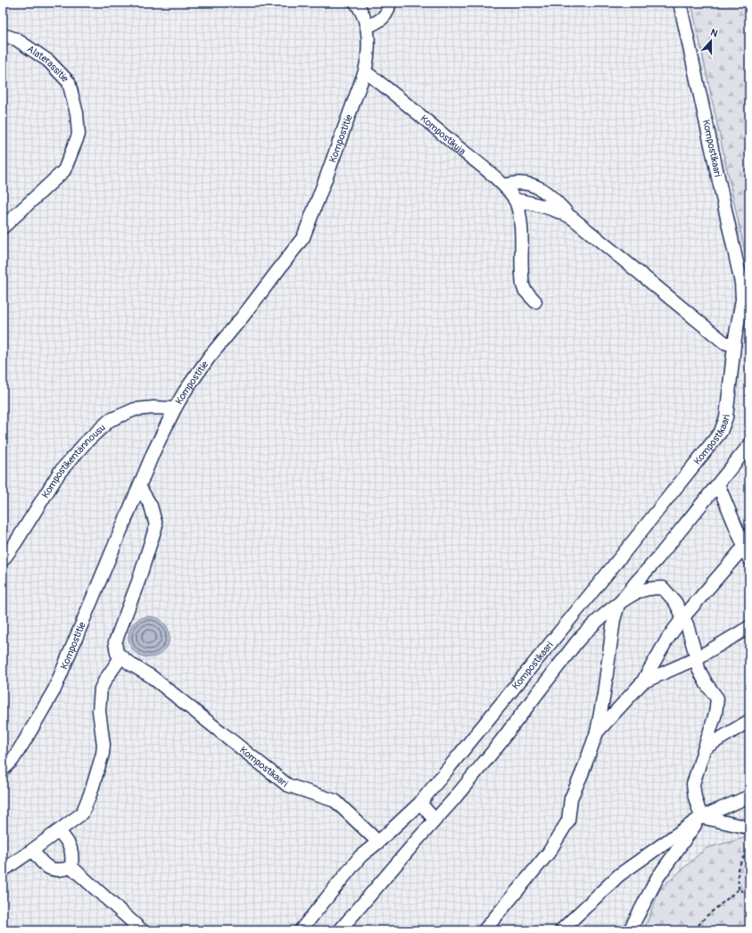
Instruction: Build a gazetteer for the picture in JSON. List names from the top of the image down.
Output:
{
  "streets": {
    "street": [
      "Alaterassitie",
      "Kompostikuja",
      "Kompostitie",
      "Kompostikaari",
      "Kompostikentännousu"
    ]
  },
  "crossings": [
    ["Kompostikuja", "Kompostitie"],
    ["Kompostitie", "Kompostikentännousu"]
  ],
  "north": "top"
}
